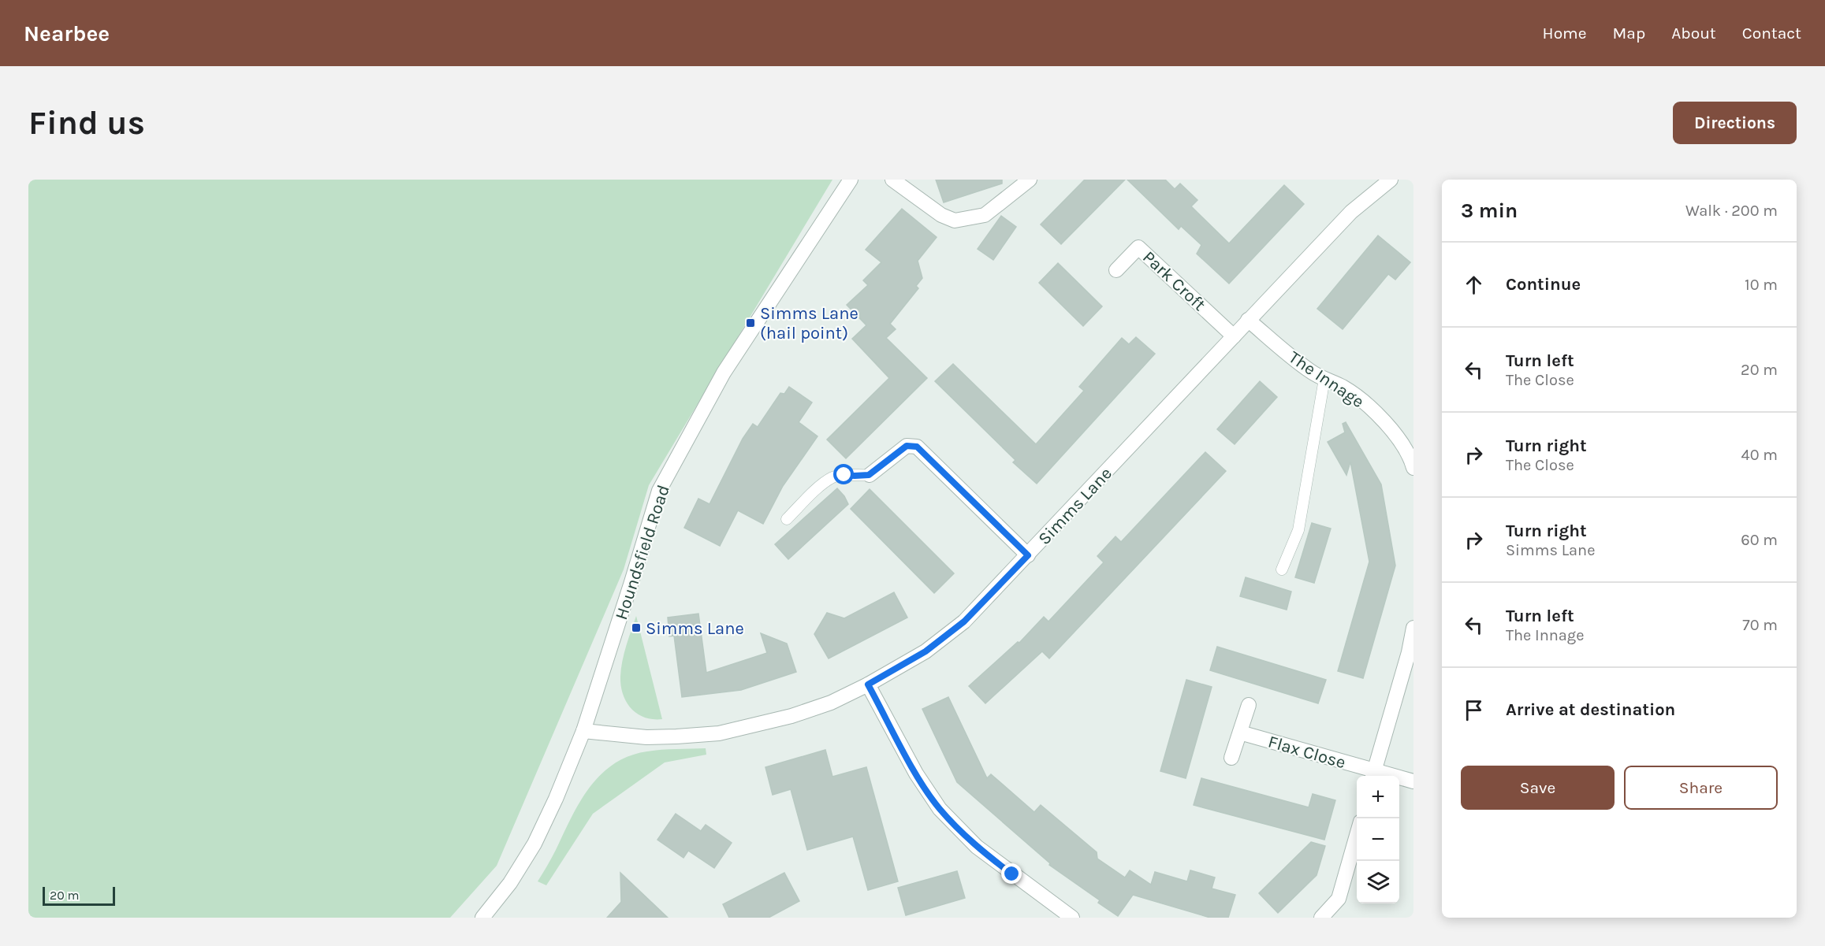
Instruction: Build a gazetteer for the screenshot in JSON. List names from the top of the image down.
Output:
{
  "streets": {
    "street": [
      "Park Croft",
      "The Innage",
      "Simms Lane",
      "Houndsfield Road",
      "Flax Close"
    ]
  },
  "crossings": [
    ["Park Croft", "Simms Lane"],
    ["The Innage", "Simms Lane"],
    ["Simms Lane", "Houndsfield Road"]
  ],
  "places": {
    "transit": ["Simms Lane (hail point)", "Simms Lane"]
  },
  "scale_bar": "20 m",
  "page": {
    "header": "Nearbee",
    "nav": [
      "Home",
      "Map",
      "About",
      "Contact"
    ],
    "buttons": [
      "Directions",
      ["Save", "Share"]
    ],
    "title": "Find us",
    "heading": ["3 min", "Walk · 200 m"],
    "list": [
      ["Continue", "10 m"],
      ["Turn left", "The Close", "20 m"],
      ["Turn right", "The Close", "40 m"],
      ["Turn right", "Simms Lane", "60 m"],
      ["Turn left", "The Innage", "70 m"],
      "Arrive at destination"
    ],
    "map_buttons": ["+", "−"],
    "scale": "20 m"
  }
}
